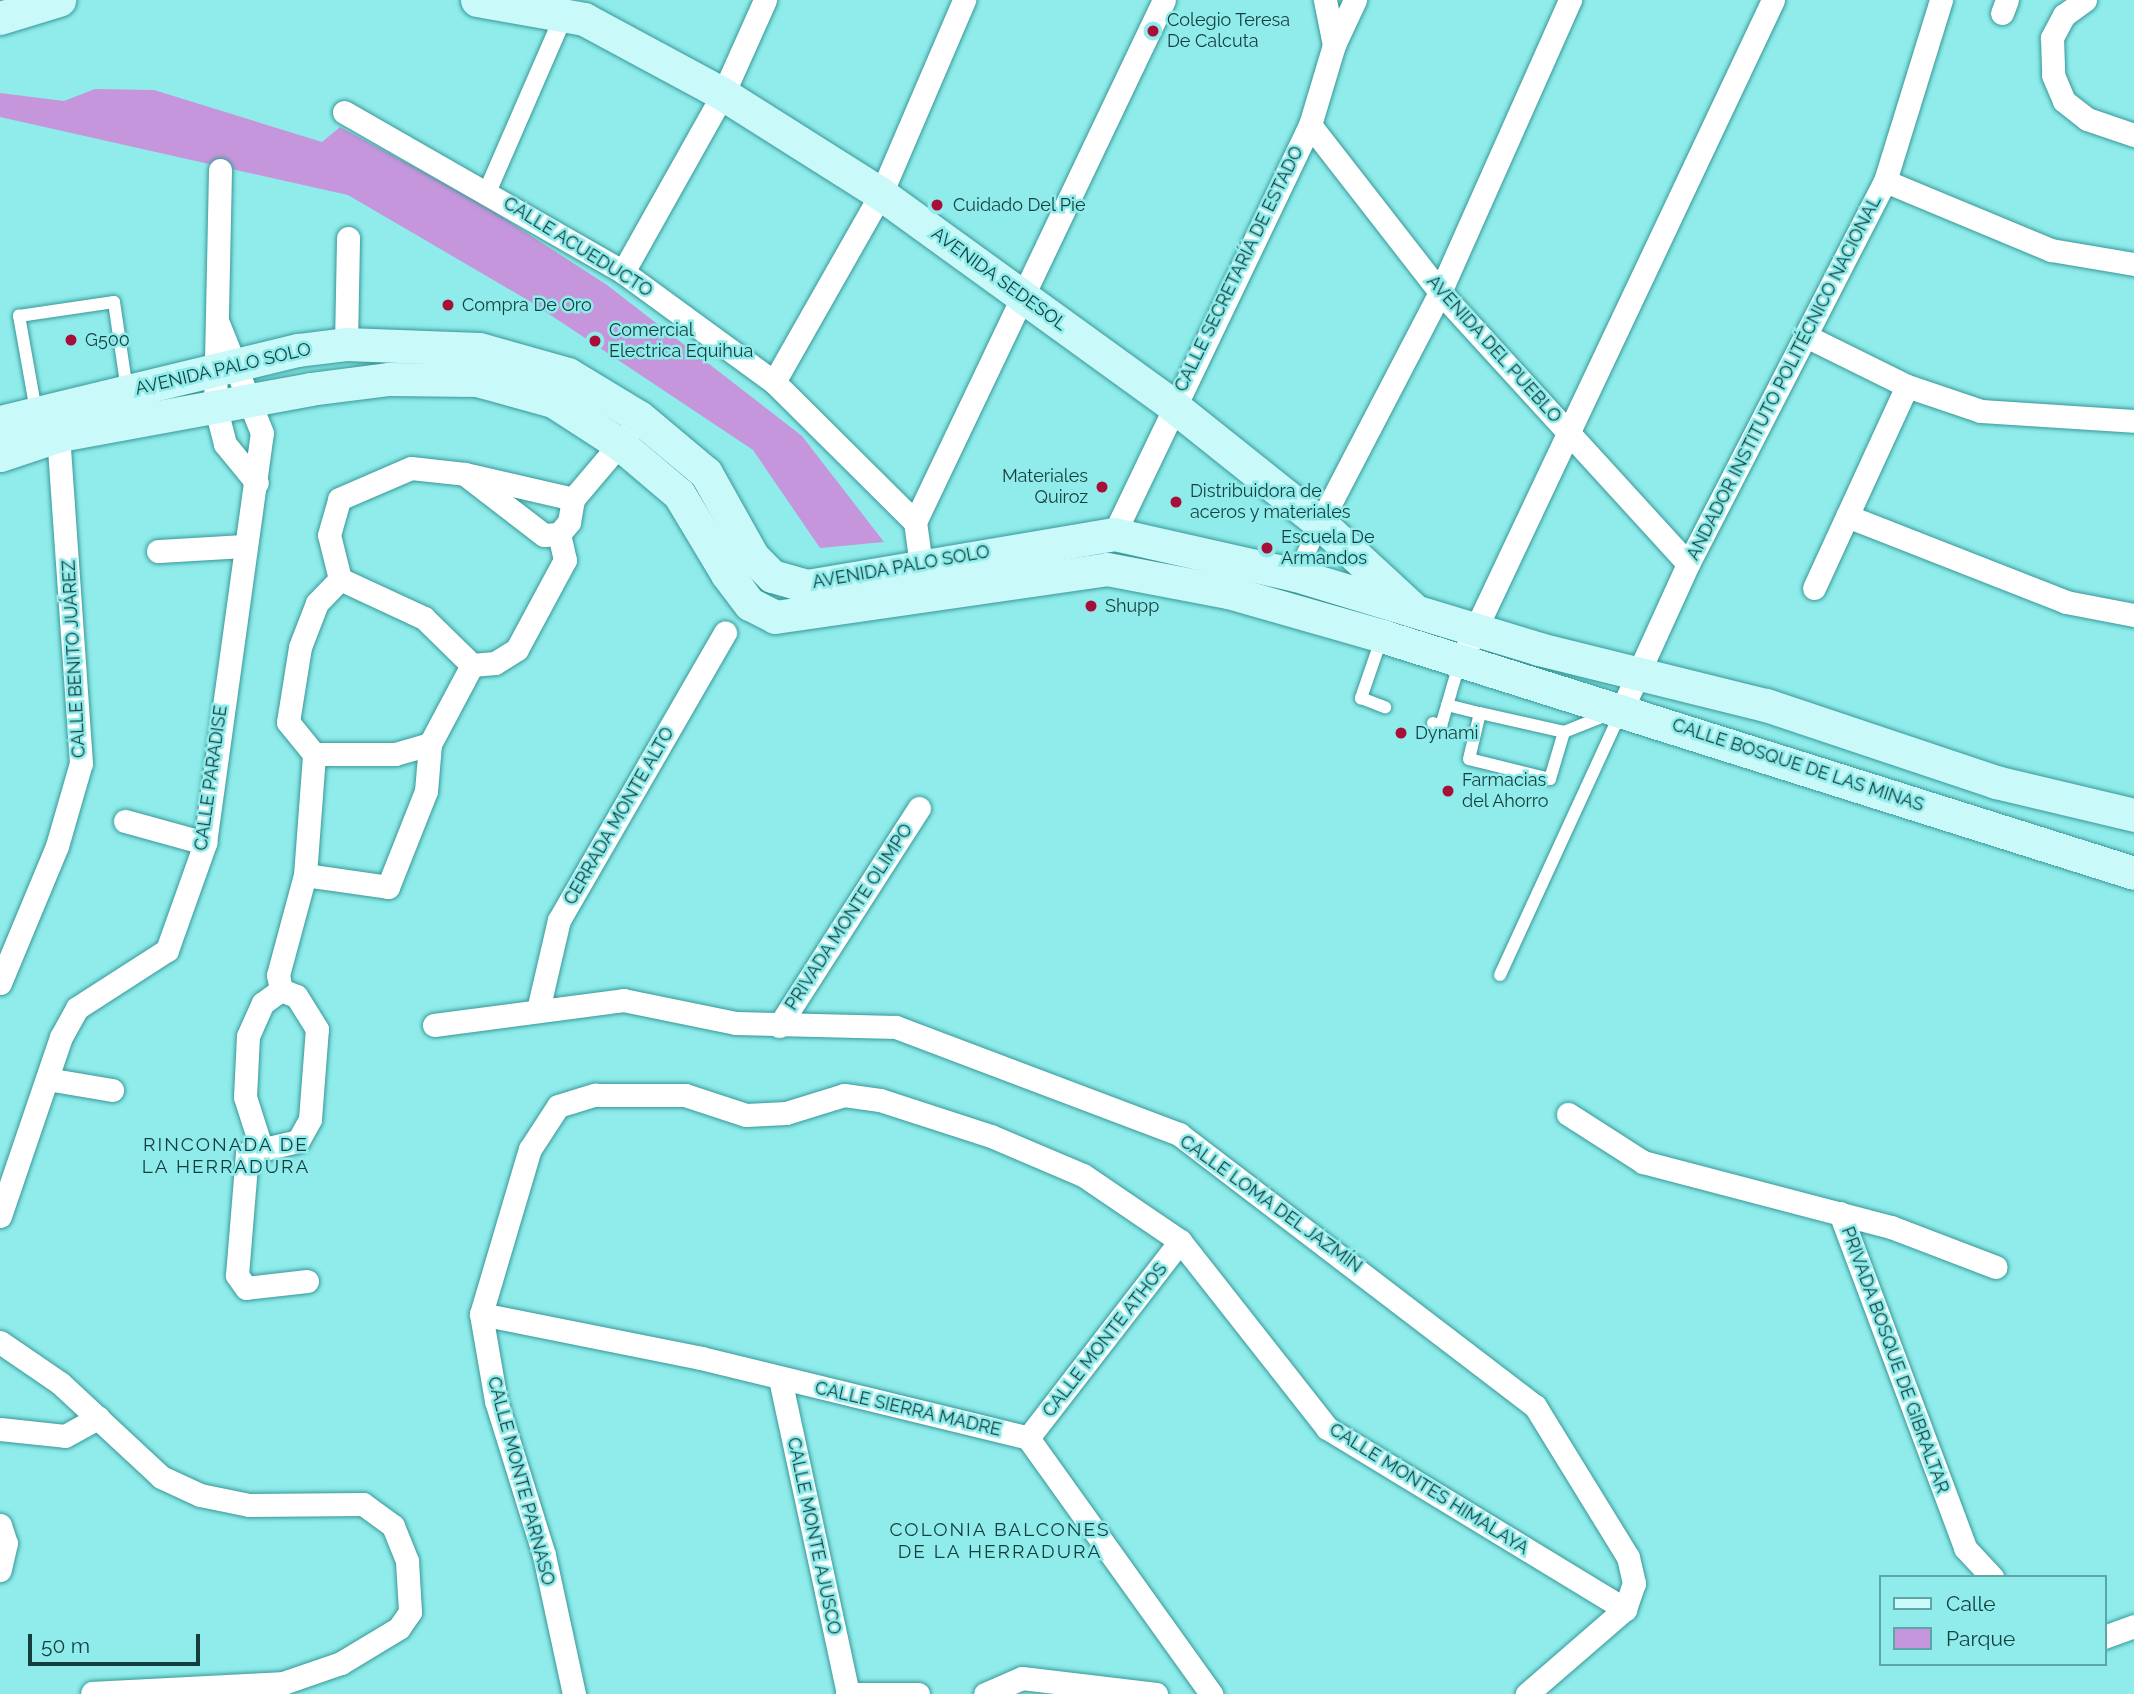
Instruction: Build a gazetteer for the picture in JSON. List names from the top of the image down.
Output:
{
  "streets": {
    "main road": ["AVENIDA SEDESOL", "AVENIDA PALO SOLO", "CALLE BOSQUE DE LAS MINAS"],
    "street": [
      "CALLE ACUEDUCTO",
      "CALLE SECRETARÍA DE ESTADO",
      "AVENIDA DEL PUEBLO",
      "ANDADOR INSTITUTO POLITÉCNICO NACIONAL",
      "CALLE BENITO JUÁREZ",
      "CALLE PARADISE",
      "CERRADA MONTE ALTO",
      "PRIVADA MONTE OLIMPO",
      "CALLE LOMA DEL JAZMÍN",
      "CALLE MONTE ATHOS",
      "PRIVADA BOSQUE DE GIBRALTAR",
      "CALLE SIERRA MADRE",
      "CALLE MONTE PARNASO",
      "CALLE MONTES HIMALAYA",
      "CALLE MONTE AJUSCO"
    ]
  },
  "crossings": [
    ["CALLE SECRETARÍA DE ESTADO", "AVENIDA SEDESOL"],
    ["CALLE SECRETARÍA DE ESTADO", "AVENIDA DEL PUEBLO"],
    ["CALLE SECRETARÍA DE ESTADO", "AVENIDA PALO SOLO"],
    ["AVENIDA SEDESOL", "AVENIDA PALO SOLO"],
    ["AVENIDA DEL PUEBLO", "ANDADOR INSTITUTO POLITÉCNICO NACIONAL"],
    ["AVENIDA PALO SOLO", "CALLE BENITO JUÁREZ"],
    ["AVENIDA PALO SOLO", "CALLE BOSQUE DE LAS MINAS"],
    ["AVENIDA PALO SOLO", "CALLE PARADISE"],
    ["ANDADOR INSTITUTO POLITÉCNICO NACIONAL", "CALLE BOSQUE DE LAS MINAS"],
    ["CERRADA MONTE ALTO", "CALLE LOMA DEL JAZMÍN"],
    ["PRIVADA MONTE OLIMPO", "CALLE LOMA DEL JAZMÍN"],
    ["CALLE LOMA DEL JAZMÍN", "CALLE MONTES HIMALAYA"],
    ["CALLE MONTE ATHOS", "CALLE SIERRA MADRE"],
    ["CALLE MONTE ATHOS", "CALLE MONTE PARNASO"],
    ["CALLE MONTE ATHOS", "CALLE MONTES HIMALAYA"],
    ["CALLE SIERRA MADRE", "CALLE MONTE PARNASO"],
    ["CALLE SIERRA MADRE", "CALLE MONTE AJUSCO"],
    ["CALLE MONTE PARNASO", "CALLE MONTES HIMALAYA"]
  ],
  "districts": ["RINCONADA DE LA HERRADURA", "COLONIA BALCONES DE LA HERRADURA"],
  "places": [
    "Colegio Teresa De Calcuta",
    "Cuidado Del Pie",
    "Compra De Oro",
    "G500",
    "Comercial Electrica Equihua",
    "Materiales Quiroz",
    "Distribuidora de aceros y materiales",
    "Escuela De Armandos",
    "Shupp",
    "Dynami",
    "Farmacias del Ahorro"
  ],
  "legend": ["Calle", "Parque"],
  "scale_bar": "50 m"
}
